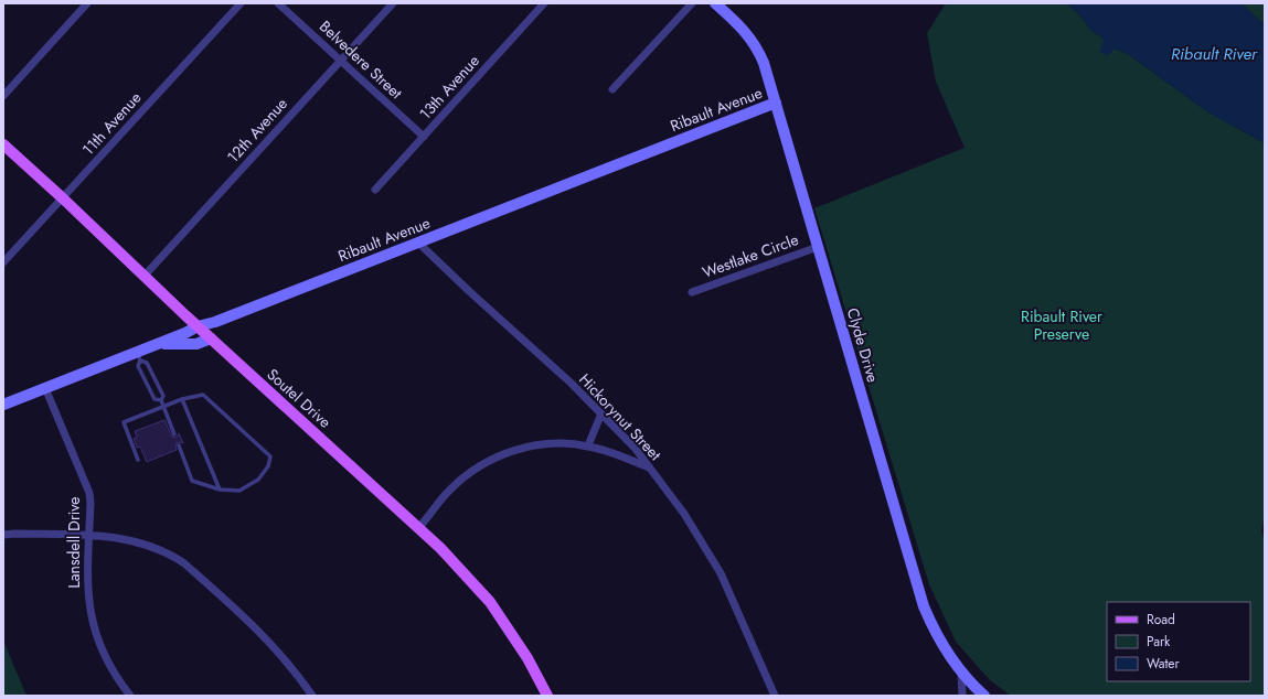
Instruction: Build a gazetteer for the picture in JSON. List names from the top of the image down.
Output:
{
  "streets": {
    "main road": ["Soutel Drive"],
    "street": [
      "Belvedere Street",
      "13th Avenue",
      "Ribault Avenue",
      "11th Avenue",
      "12th Avenue",
      "Westlake Circle",
      "Clyde Drive",
      "Hickorynut Street",
      "Lansdell Drive"
    ]
  },
  "crossings": [
    ["Belvedere Street", "13th Avenue"],
    ["Belvedere Street", "12th Avenue"],
    ["Ribault Avenue", "Clyde Drive"],
    ["Ribault Avenue", "Soutel Drive"],
    ["Ribault Avenue", "Hickorynut Street"],
    ["Ribault Avenue", "Lansdell Drive"],
    ["11th Avenue", "Soutel Drive"],
    ["12th Avenue", "Soutel Drive"],
    ["Westlake Circle", "Clyde Drive"]
  ],
  "water": ["Ribault River"],
  "parks": ["Ribault River Preserve"],
  "legend": ["Road", "Park", "Water"]
}
